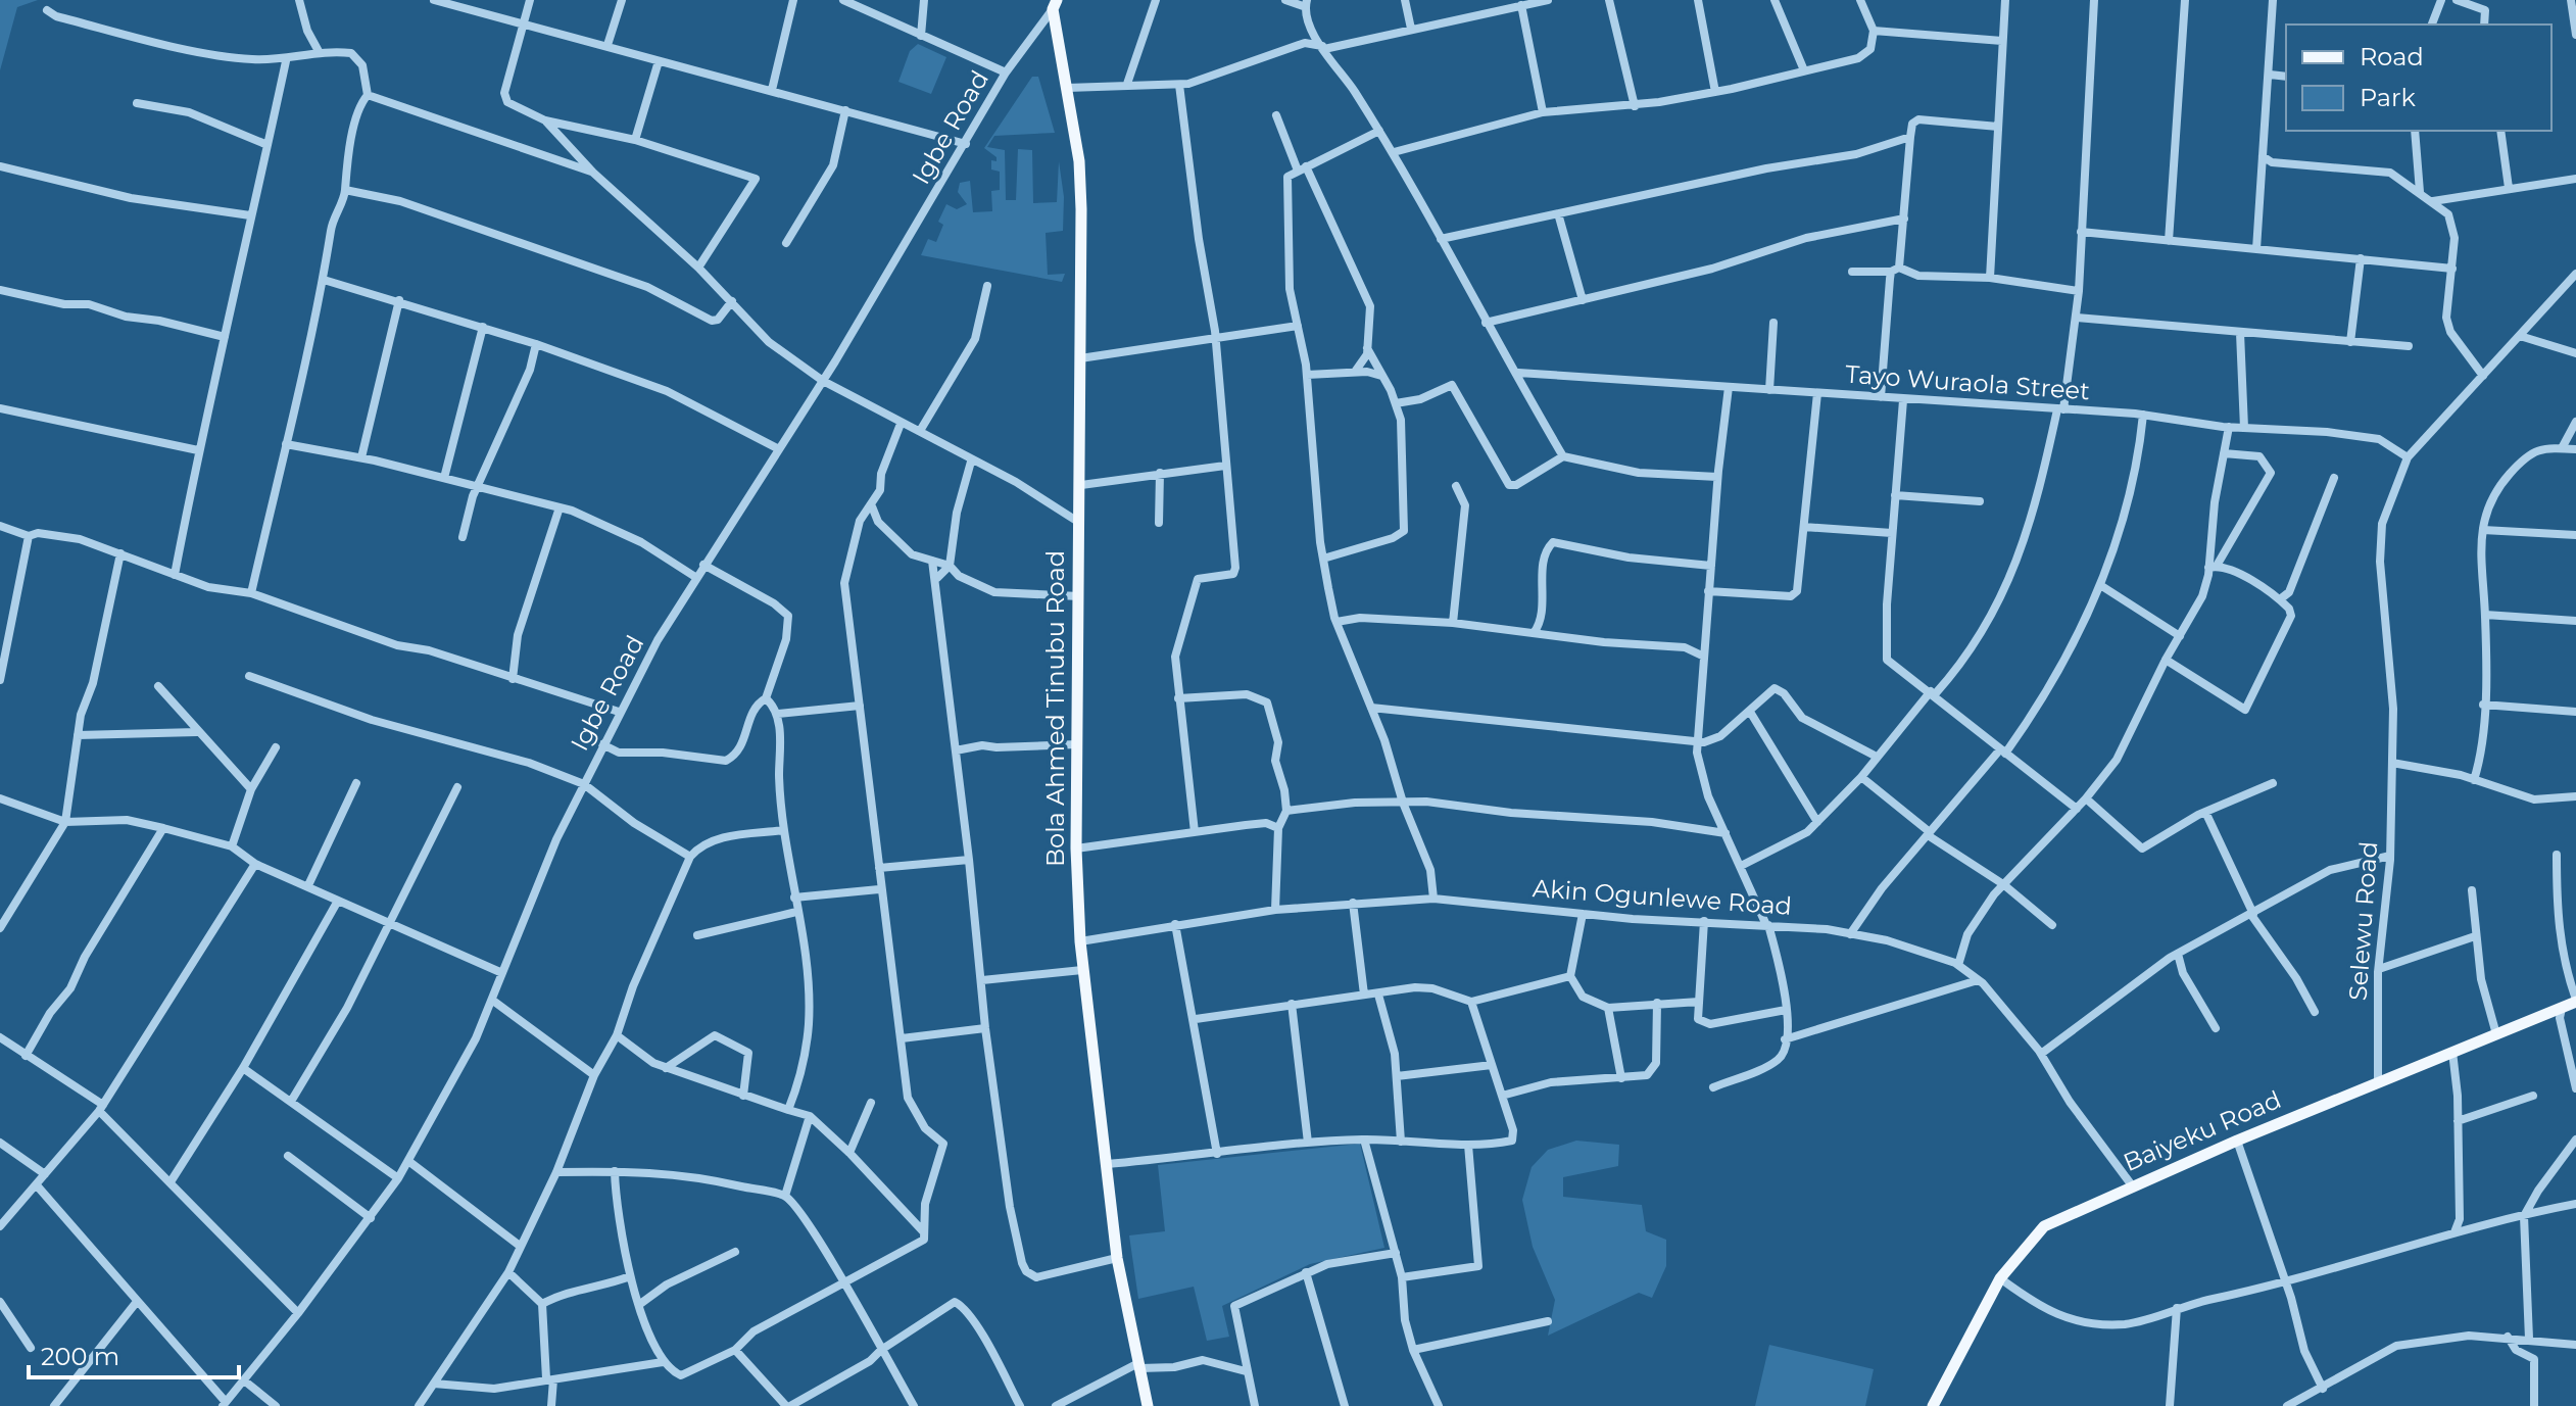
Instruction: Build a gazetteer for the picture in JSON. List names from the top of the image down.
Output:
{
  "streets": {
    "main road": ["Bola Ahmed Tinubu Road", "Baiyeku Road"],
    "street": [
      "Igbe Road",
      "Tayo Wuraola Street",
      "Akin Ogunlewe Road",
      "Selewu Road"
    ]
  },
  "crossings": [
    ["Igbe Road", "Bola Ahmed Tinubu Road"],
    ["Tayo Wuraola Street", "Selewu Road"],
    ["Bola Ahmed Tinubu Road", "Akin Ogunlewe Road"],
    ["Akin Ogunlewe Road", "Baiyeku Road"],
    ["Selewu Road", "Baiyeku Road"]
  ],
  "legend": ["Road", "Park"],
  "scale_bar": "200 m"
}
